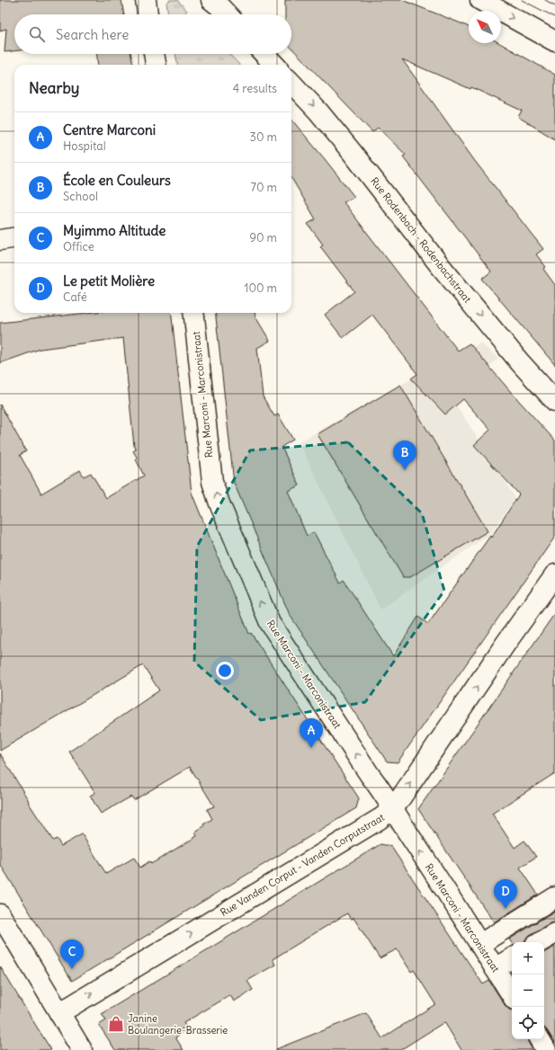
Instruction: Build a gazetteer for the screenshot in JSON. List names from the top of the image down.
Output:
{
  "streets": {
    "street": ["Rue Rodenbach - Rodenbachstraat", "Rue Marconi - Marconistraat", "Rue Vanden Corput - Vanden Corputstraat"]
  },
  "crossings": [
    ["Rue Marconi - Marconistraat", "Rue Vanden Corput - Vanden Corputstraat"]
  ],
  "one_way": ["Rue Rodenbach - Rodenbachstraat", "Rue Marconi - Marconistraat", "Rue Vanden Corput - Vanden Corputstraat"],
  "places": {
    "shop": ["Janine Boulangerie-Brasserie"]
  },
  "north": "top left",
  "page": {
    "search": "Search here",
    "heading": ["Nearby", "4 results"],
    "list": [
      {
        "mark": "A",
        "name": "Centre Marconi",
        "note": "Hospital",
        "value": "30 m"
      },
      {
        "mark": "B",
        "name": "École en Couleurs",
        "note": "School",
        "value": "70 m"
      },
      {
        "mark": "C",
        "name": "Myimmo Altitude",
        "note": "Office",
        "value": "90 m"
      },
      {
        "mark": "D",
        "name": "Le petit Molière",
        "note": "Café",
        "value": "100 m"
      }
    ],
    "pins": [
      "B",
      "A",
      "D",
      "C"
    ],
    "map_buttons": ["+", "−"]
  }
}
